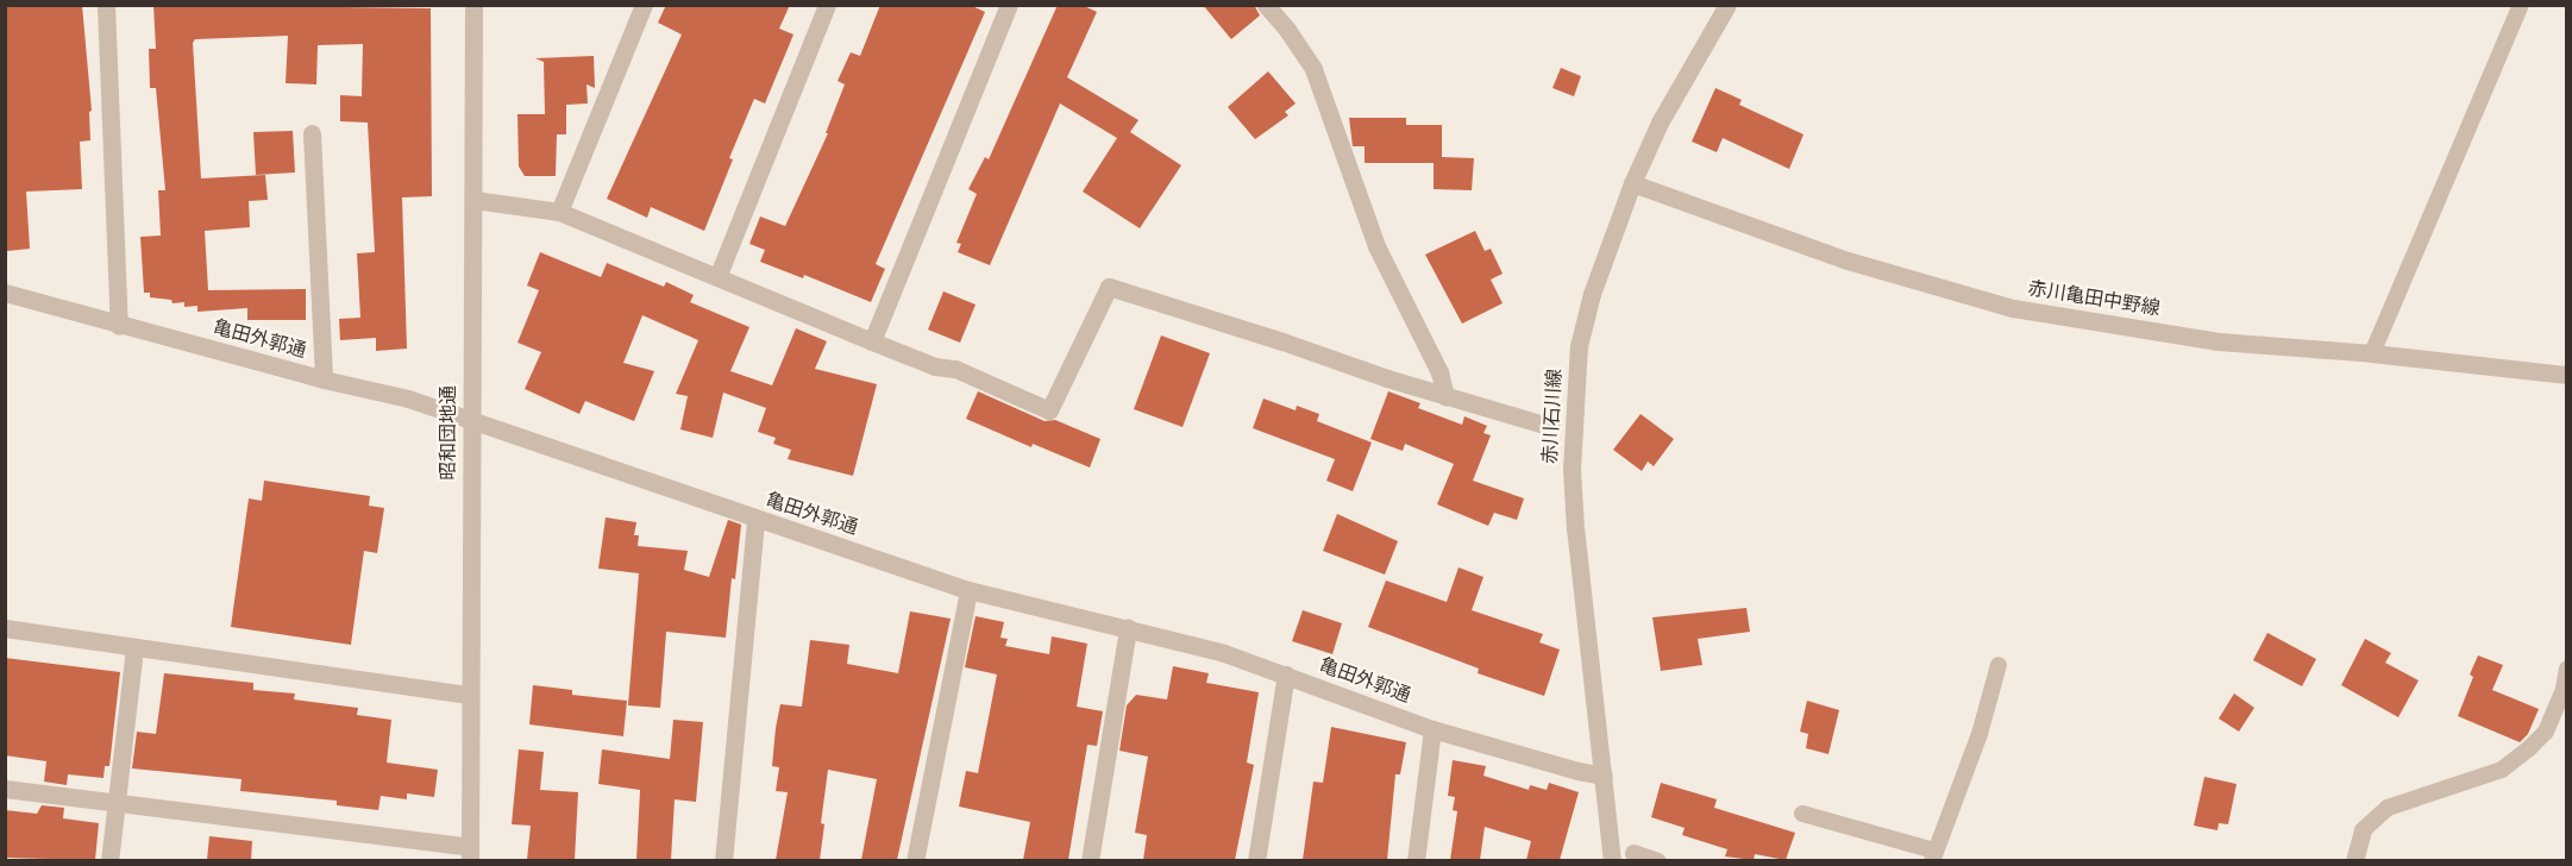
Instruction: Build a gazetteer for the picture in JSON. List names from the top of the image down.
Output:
{
  "streets": {
    "street": [
      "赤川亀田中野線",
      "亀田外郭通",
      "赤川石川線",
      "昭和団地通"
    ]
  },
  "crossings": [
    ["赤川亀田中野線", "赤川石川線"],
    ["亀田外郭通", "赤川石川線"],
    ["亀田外郭通", "昭和団地通"]
  ]
}
